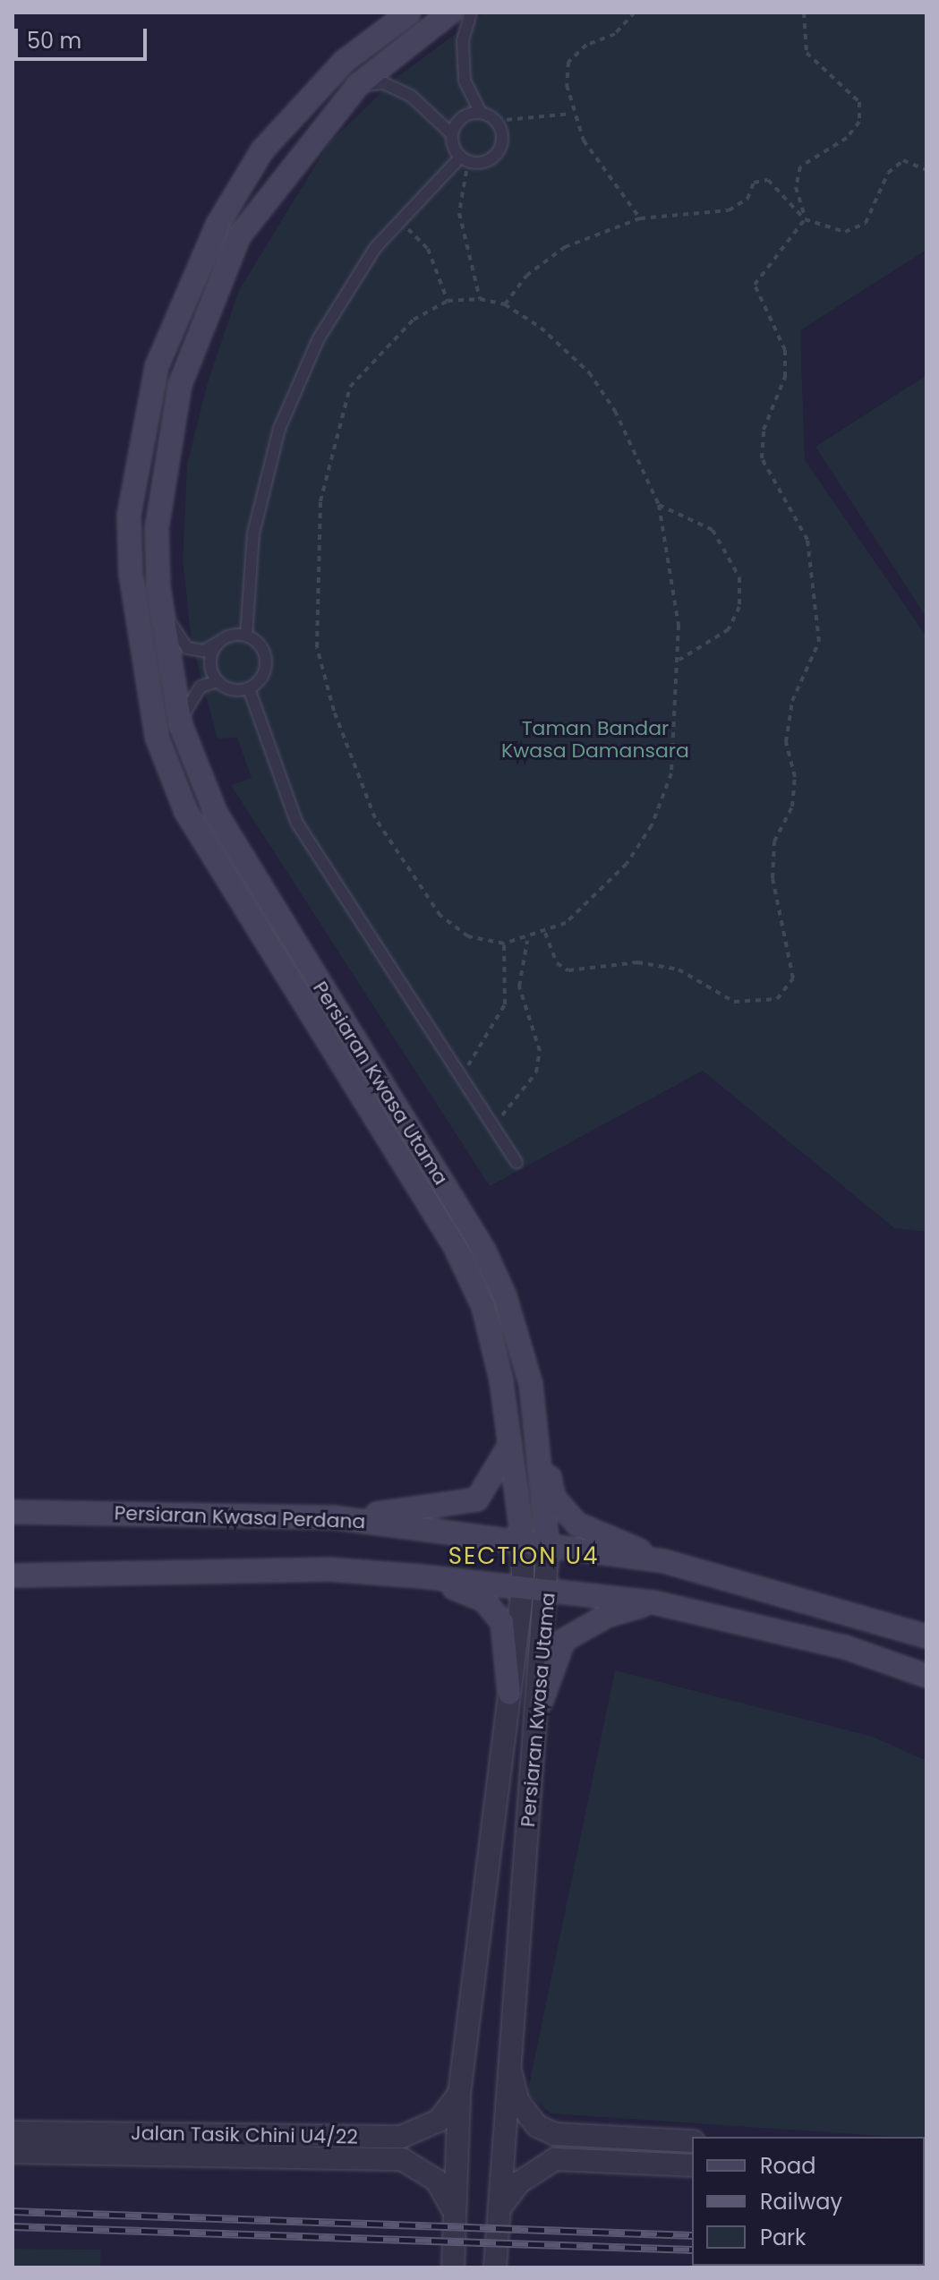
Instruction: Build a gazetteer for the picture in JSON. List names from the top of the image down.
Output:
{
  "streets": {
    "main road": ["Persiaran Kwasa Utama", "Persiaran Kwasa Perdana"],
    "street": ["Jalan Tasik Chini U4/22"]
  },
  "crossings": [
    ["Persiaran Kwasa Utama", "Persiaran Kwasa Perdana"],
    ["Persiaran Kwasa Utama", "Jalan Tasik Chini U4/22"]
  ],
  "districts": ["SECTION U4"],
  "parks": ["Taman Bandar Kwasa Damansara"],
  "legend": ["Road", "Railway", "Park"],
  "scale_bar": "50 m"
}
